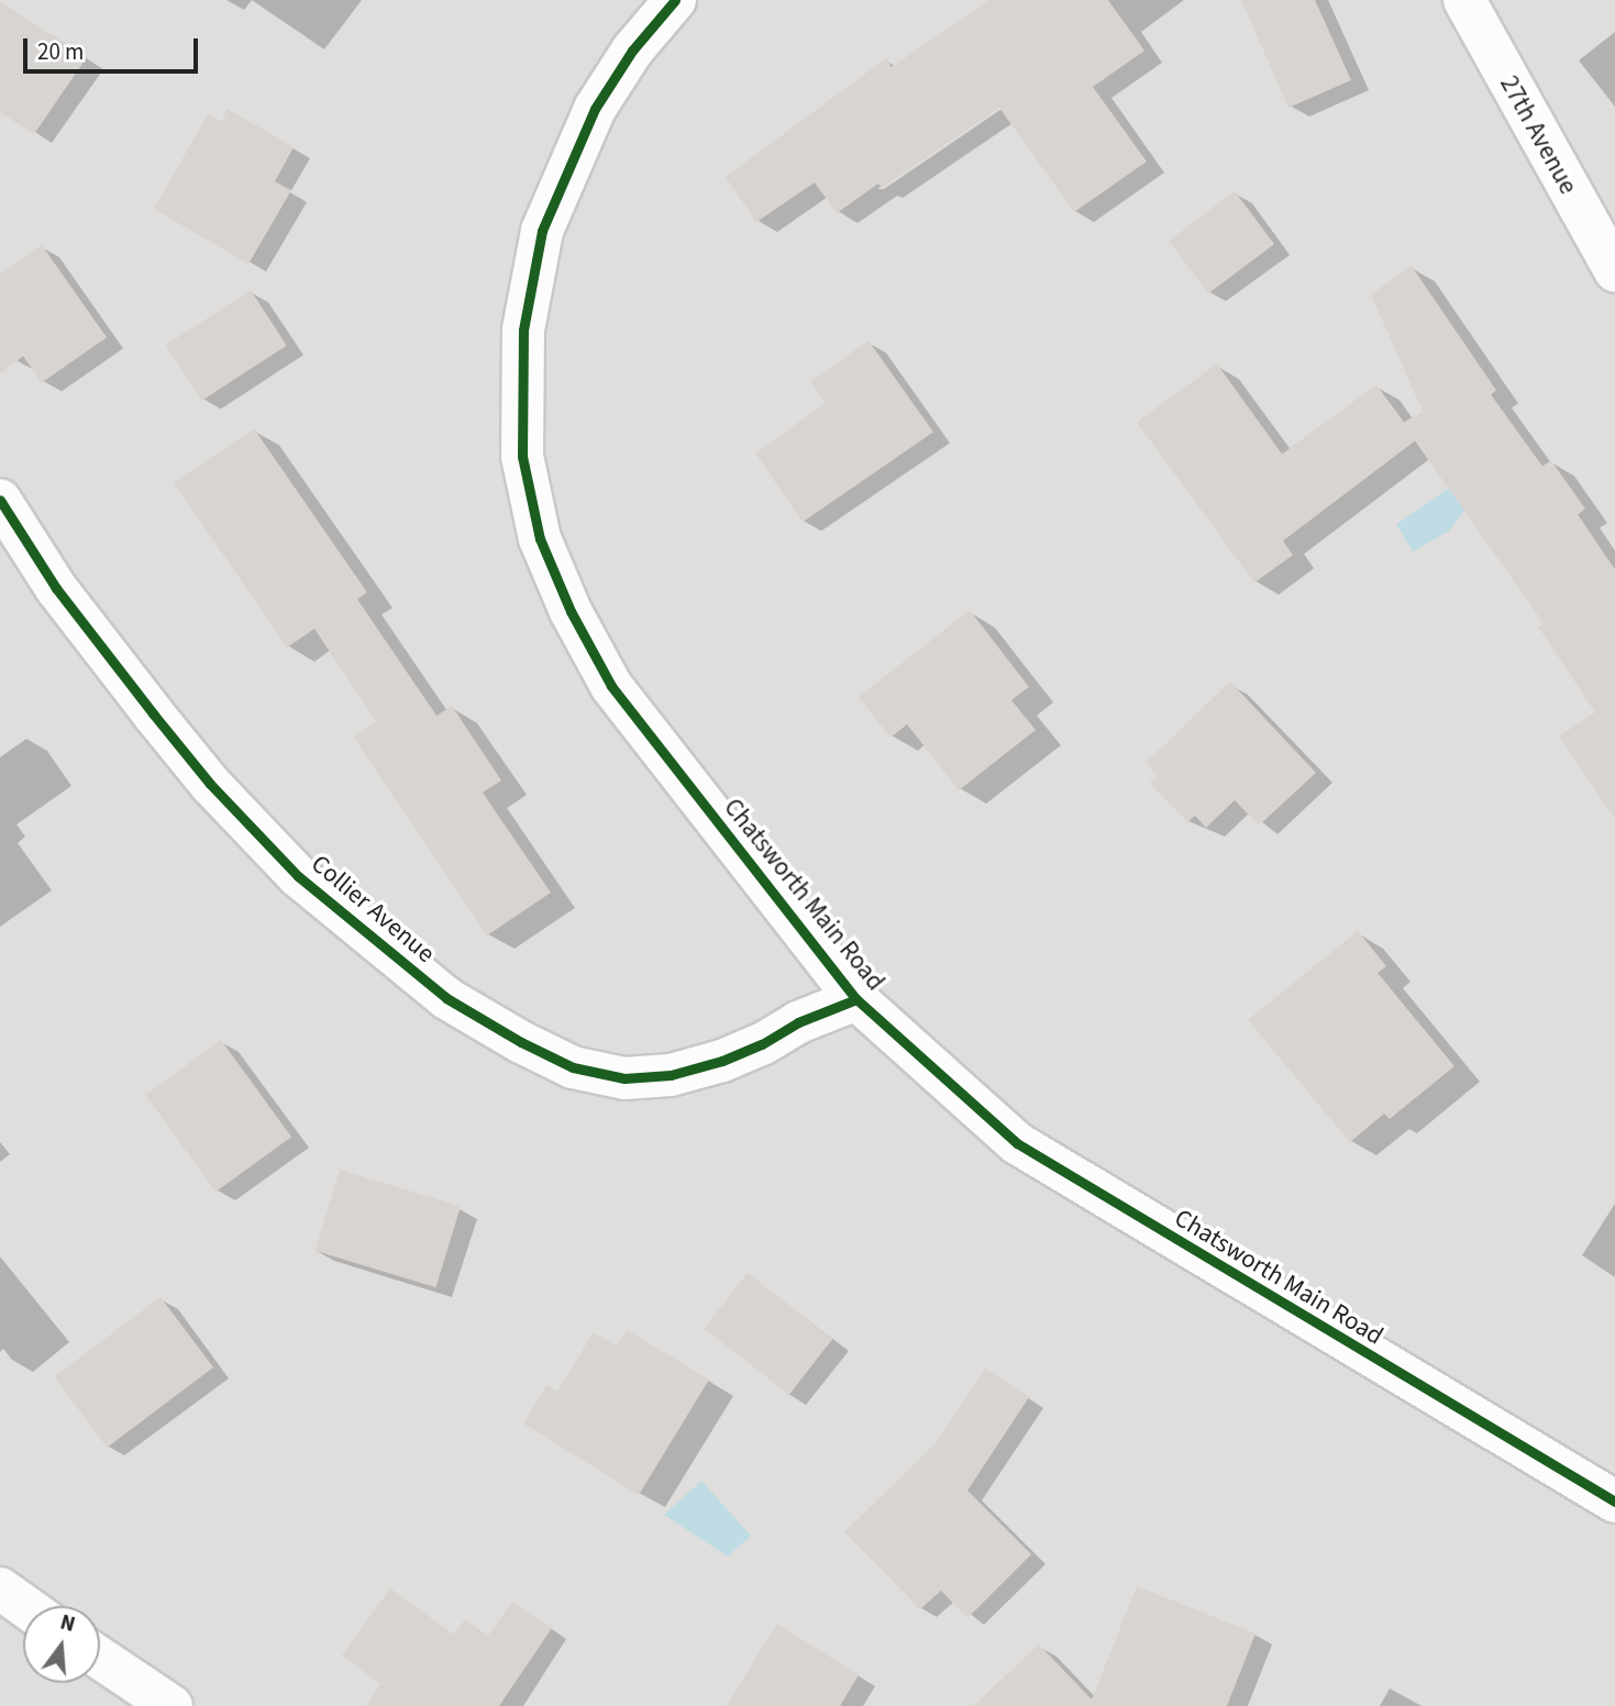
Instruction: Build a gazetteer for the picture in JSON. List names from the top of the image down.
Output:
{
  "streets": {
    "street": ["27th Avenue", "Chatsworth Main Road", "Collier Avenue"]
  },
  "crossings": [
    ["Chatsworth Main Road", "Collier Avenue"]
  ],
  "scale_bar": "20 m",
  "north": "top"
}
